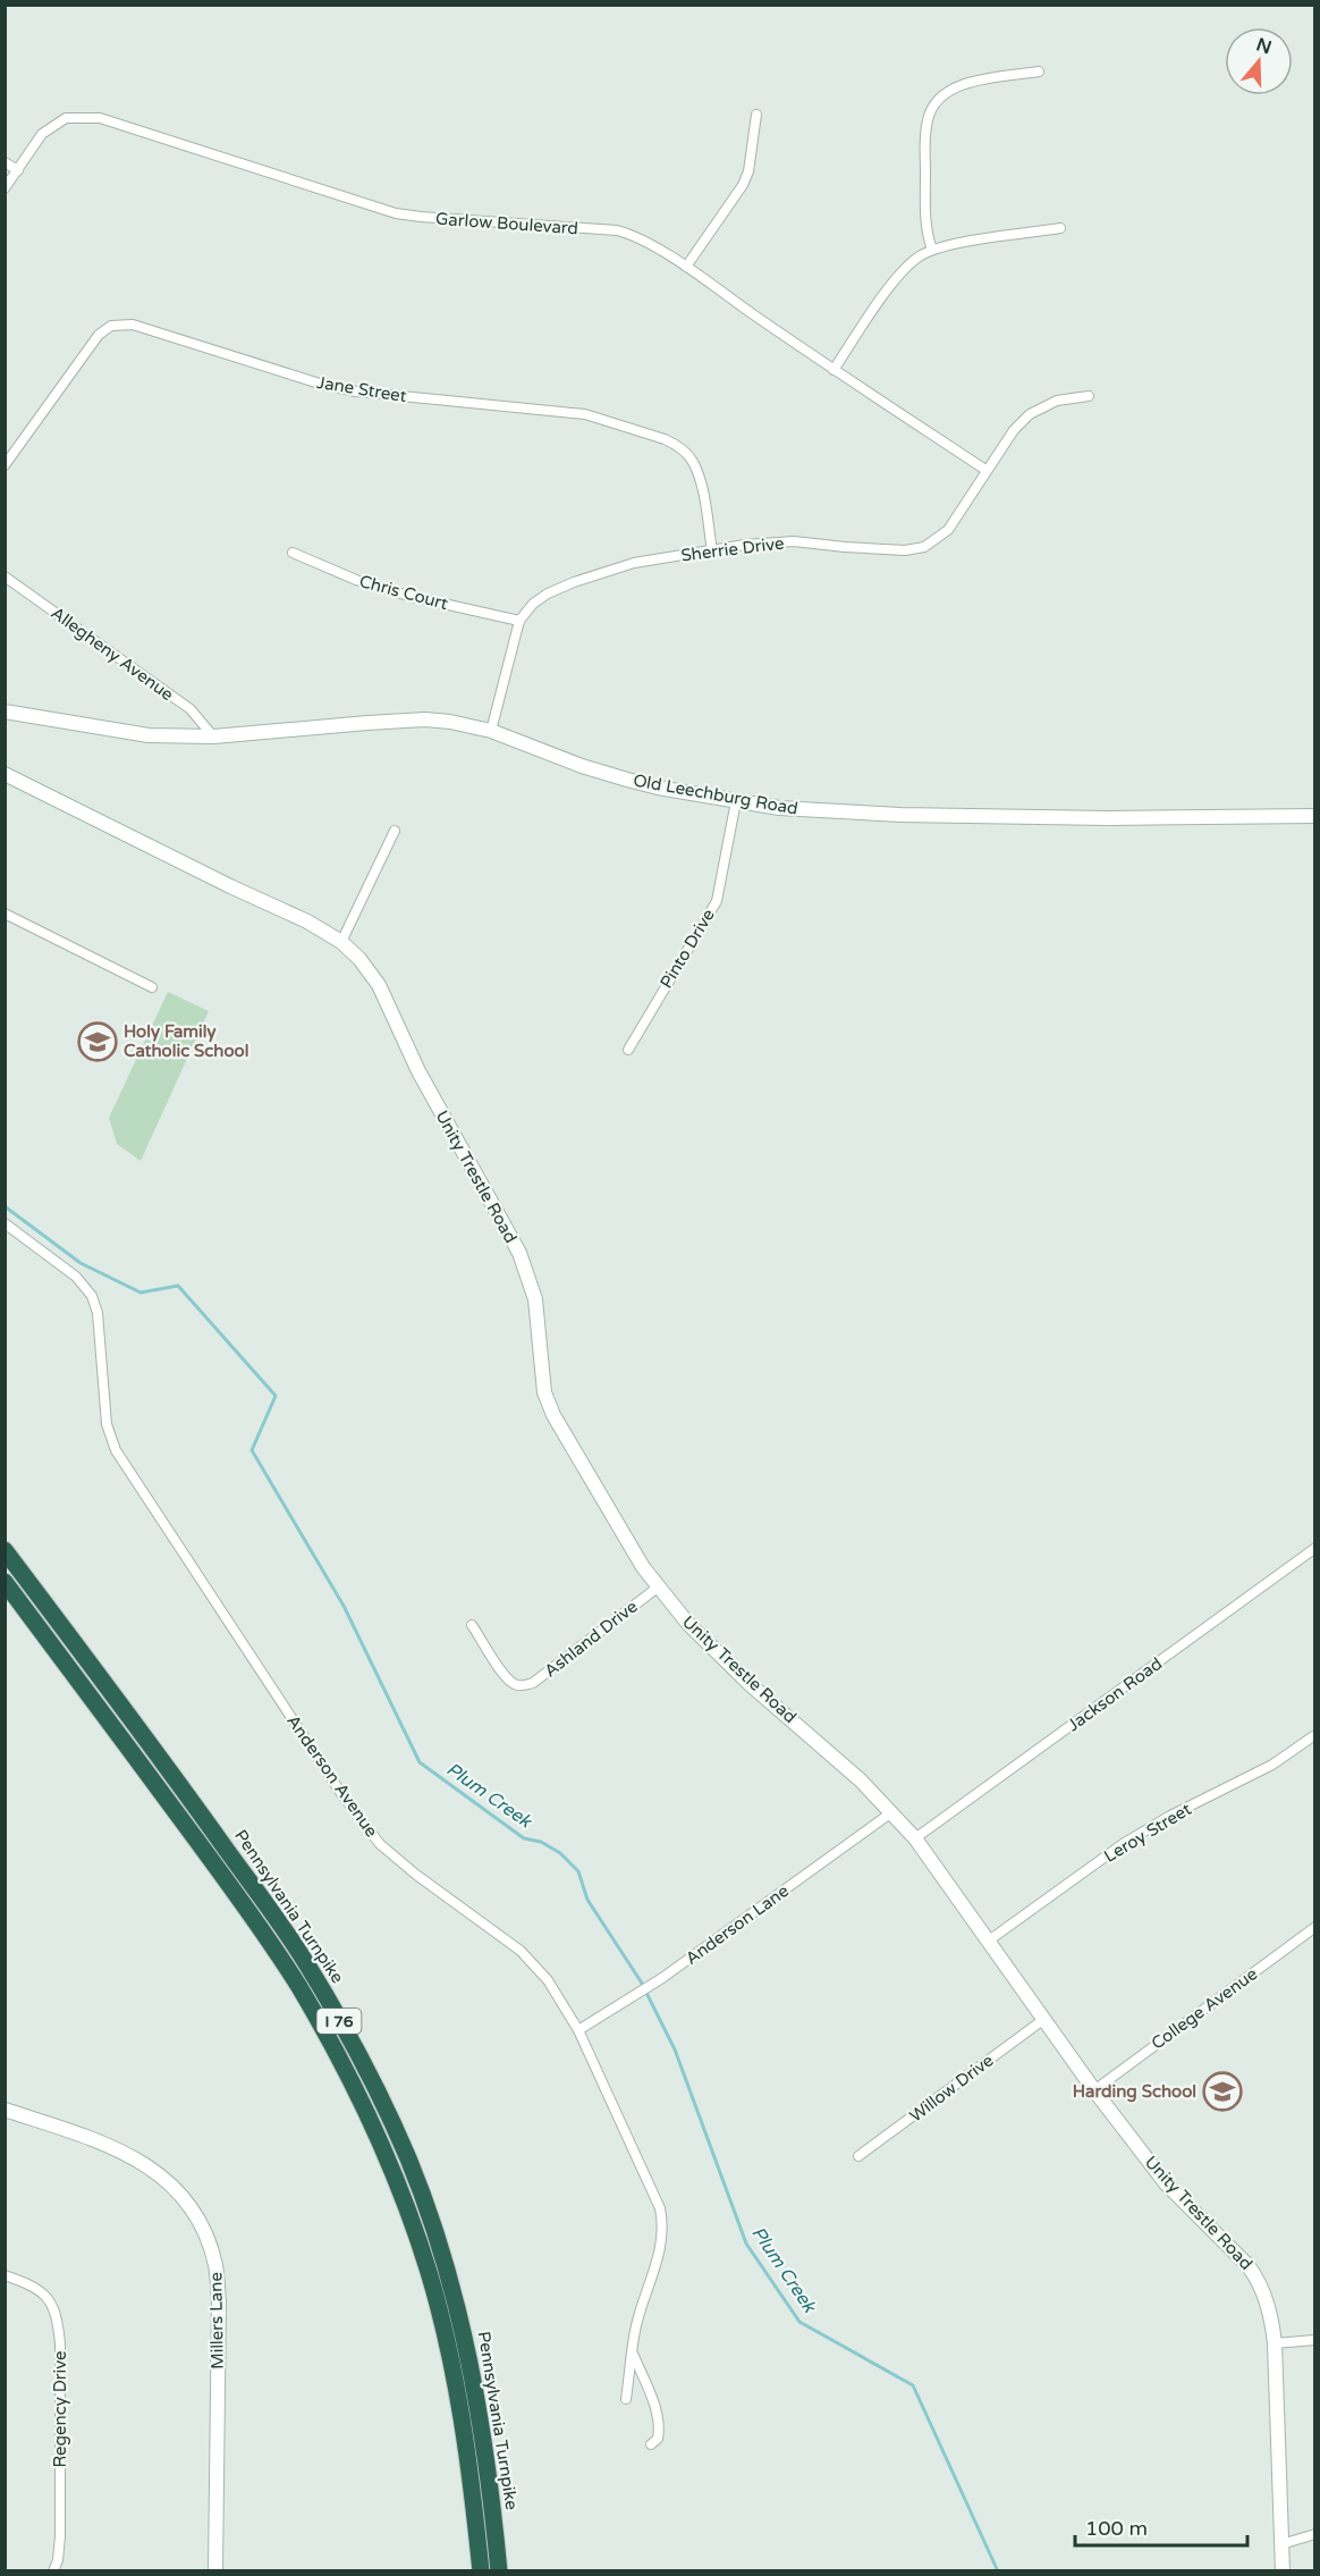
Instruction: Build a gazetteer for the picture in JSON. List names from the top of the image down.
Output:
{
  "streets": {
    "highway": ["Pennsylvania Turnpike", "I 76"],
    "street": [
      "Garlow Boulevard",
      "Jane Street",
      "Sherrie Drive",
      "Chris Court",
      "Allegheny Avenue",
      "Old Leechburg Road",
      "Pinto Drive",
      "Unity Trestle Road",
      "Ashland Drive",
      "Jackson Road",
      "Anderson Avenue",
      "Leroy Street",
      "Anderson Lane",
      "College Avenue",
      "Willow Drive",
      "Millers Lane",
      "Regency Drive"
    ]
  },
  "crossings": [
    ["Garlow Boulevard", "Sherrie Drive"],
    ["Jane Street", "Sherrie Drive"],
    ["Sherrie Drive", "Chris Court"],
    ["Allegheny Avenue", "Old Leechburg Road"],
    ["Old Leechburg Road", "Pinto Drive"],
    ["Unity Trestle Road", "Ashland Drive"],
    ["Unity Trestle Road", "Jackson Road"],
    ["Unity Trestle Road", "Leroy Street"],
    ["Unity Trestle Road", "Anderson Lane"],
    ["Unity Trestle Road", "College Avenue"],
    ["Unity Trestle Road", "Willow Drive"],
    ["Anderson Avenue", "Anderson Lane"]
  ],
  "water": ["Plum Creek"],
  "places": {
    "school or university": ["Holy Family Catholic School", "Harding School"]
  },
  "scale_bar": "100 m",
  "north": "top"
}
